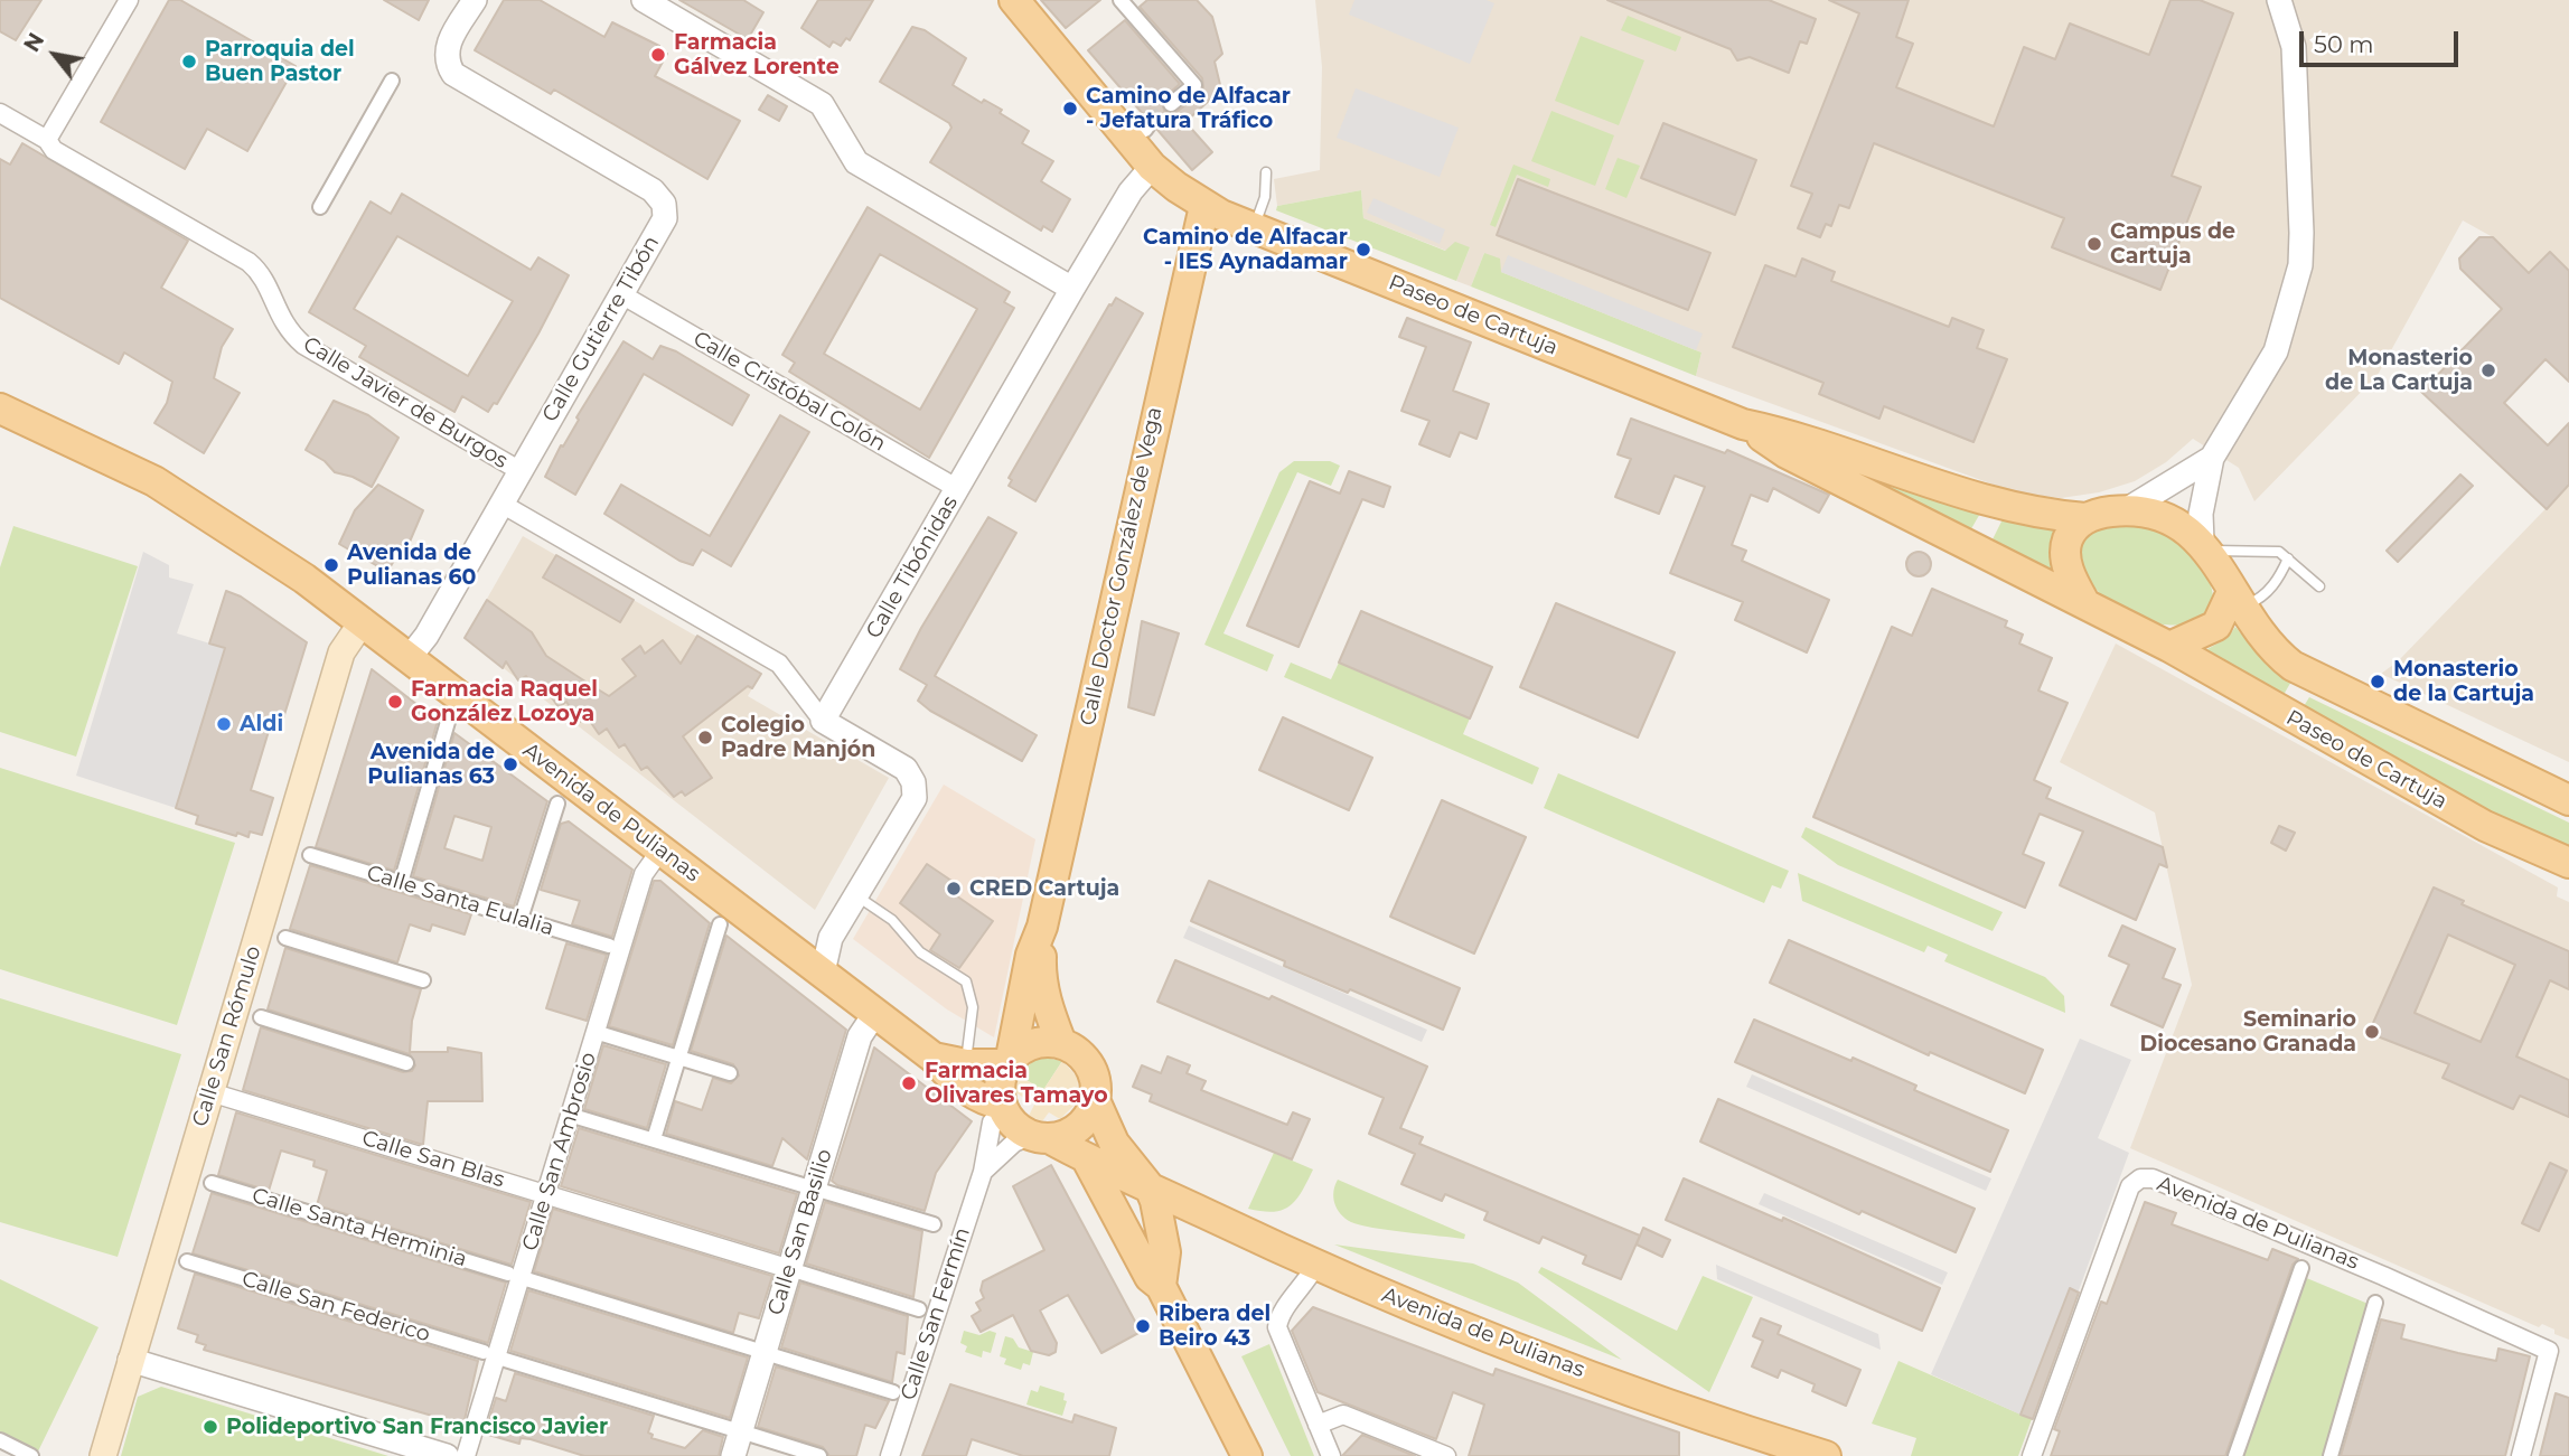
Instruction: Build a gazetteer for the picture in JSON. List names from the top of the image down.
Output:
{
  "streets": {
    "main road": [
      "Paseo de Cartuja",
      "Calle Doctor González de Vega",
      "Avenida de Pulianas",
      "Calle San Rómulo"
    ],
    "street": [
      "Calle Gutierre Tibón",
      "Calle Cristóbal Colón",
      "Calle Javier de Burgos",
      "Calle Tibónidas",
      "Calle Santa Eulalia",
      "Calle San Ambrosio",
      "Calle San Blas",
      "Calle Santa Herminia",
      "Calle San Basilio",
      "Calle San Federico",
      "Calle San Fermín"
    ]
  },
  "crossings": [
    ["Paseo de Cartuja", "Calle Doctor González de Vega"],
    ["Paseo de Cartuja", "Calle Tibónidas"],
    ["Calle Gutierre Tibón", "Calle Cristóbal Colón"],
    ["Calle Gutierre Tibón", "Calle Javier de Burgos"],
    ["Calle Gutierre Tibón", "Avenida de Pulianas"],
    ["Calle Cristóbal Colón", "Calle Tibónidas"],
    ["Calle Javier de Burgos", "Calle Tibónidas"],
    ["Calle Doctor González de Vega", "Avenida de Pulianas"],
    ["Calle Doctor González de Vega", "Calle San Fermín"],
    ["Avenida de Pulianas", "Calle San Rómulo"],
    ["Avenida de Pulianas", "Calle San Ambrosio"],
    ["Avenida de Pulianas", "Calle San Basilio"],
    ["Avenida de Pulianas", "Calle San Fermín"],
    ["Calle San Rómulo", "Calle San Blas"],
    ["Calle San Ambrosio", "Calle San Blas"],
    ["Calle San Blas", "Calle San Basilio"]
  ],
  "places": [
    "Farmacia Gálvez Lorente",
    "Parroquia del Buen Pastor",
    "Camino de Alfacar - Jefatura Tráfico",
    "Campus de Cartuja",
    "Camino de Alfacar - IES Aynadamar",
    "Monasterio de La Cartuja",
    "Avenida de Pulianas 60",
    "Monasterio de la Cartuja",
    "Farmacia Raquel González Lozoya",
    "Aldi",
    "Colegio Padre Manjón",
    "Avenida de Pulianas 63",
    "CRED Cartuja",
    "Seminario Diocesano Granada",
    "Farmacia Olivares Tamayo",
    "Ribera del Beiro 43",
    "Polideportivo San Francisco Javier"
  ],
  "scale_bar": "50 m",
  "north": "top left"
}
